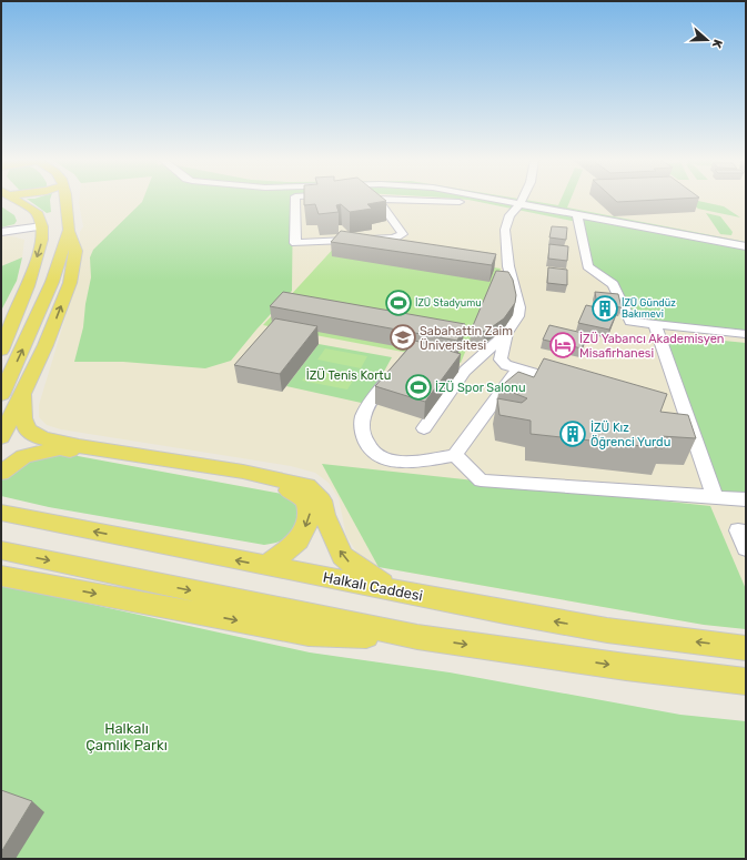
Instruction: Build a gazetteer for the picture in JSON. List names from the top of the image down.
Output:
{
  "streets": {
    "main road": ["Halkalı Caddesi"]
  },
  "parks": ["İZÜ Tenis Kortu", "Halkalı Çamlık Parkı"],
  "places": {
    "sports": ["İZÜ Stadyumu", "İZÜ Spor Salonu"],
    "building": ["İZÜ Gündüz Bakımevi", "İZÜ Kız Öğrenci Yurdu"],
    "school or university": ["Sabahattin Zaim Üniversitesi"],
    "hotel": ["İZÜ Yabancı Akademisyen Misafirhanesi"]
  },
  "north": "right"
}
